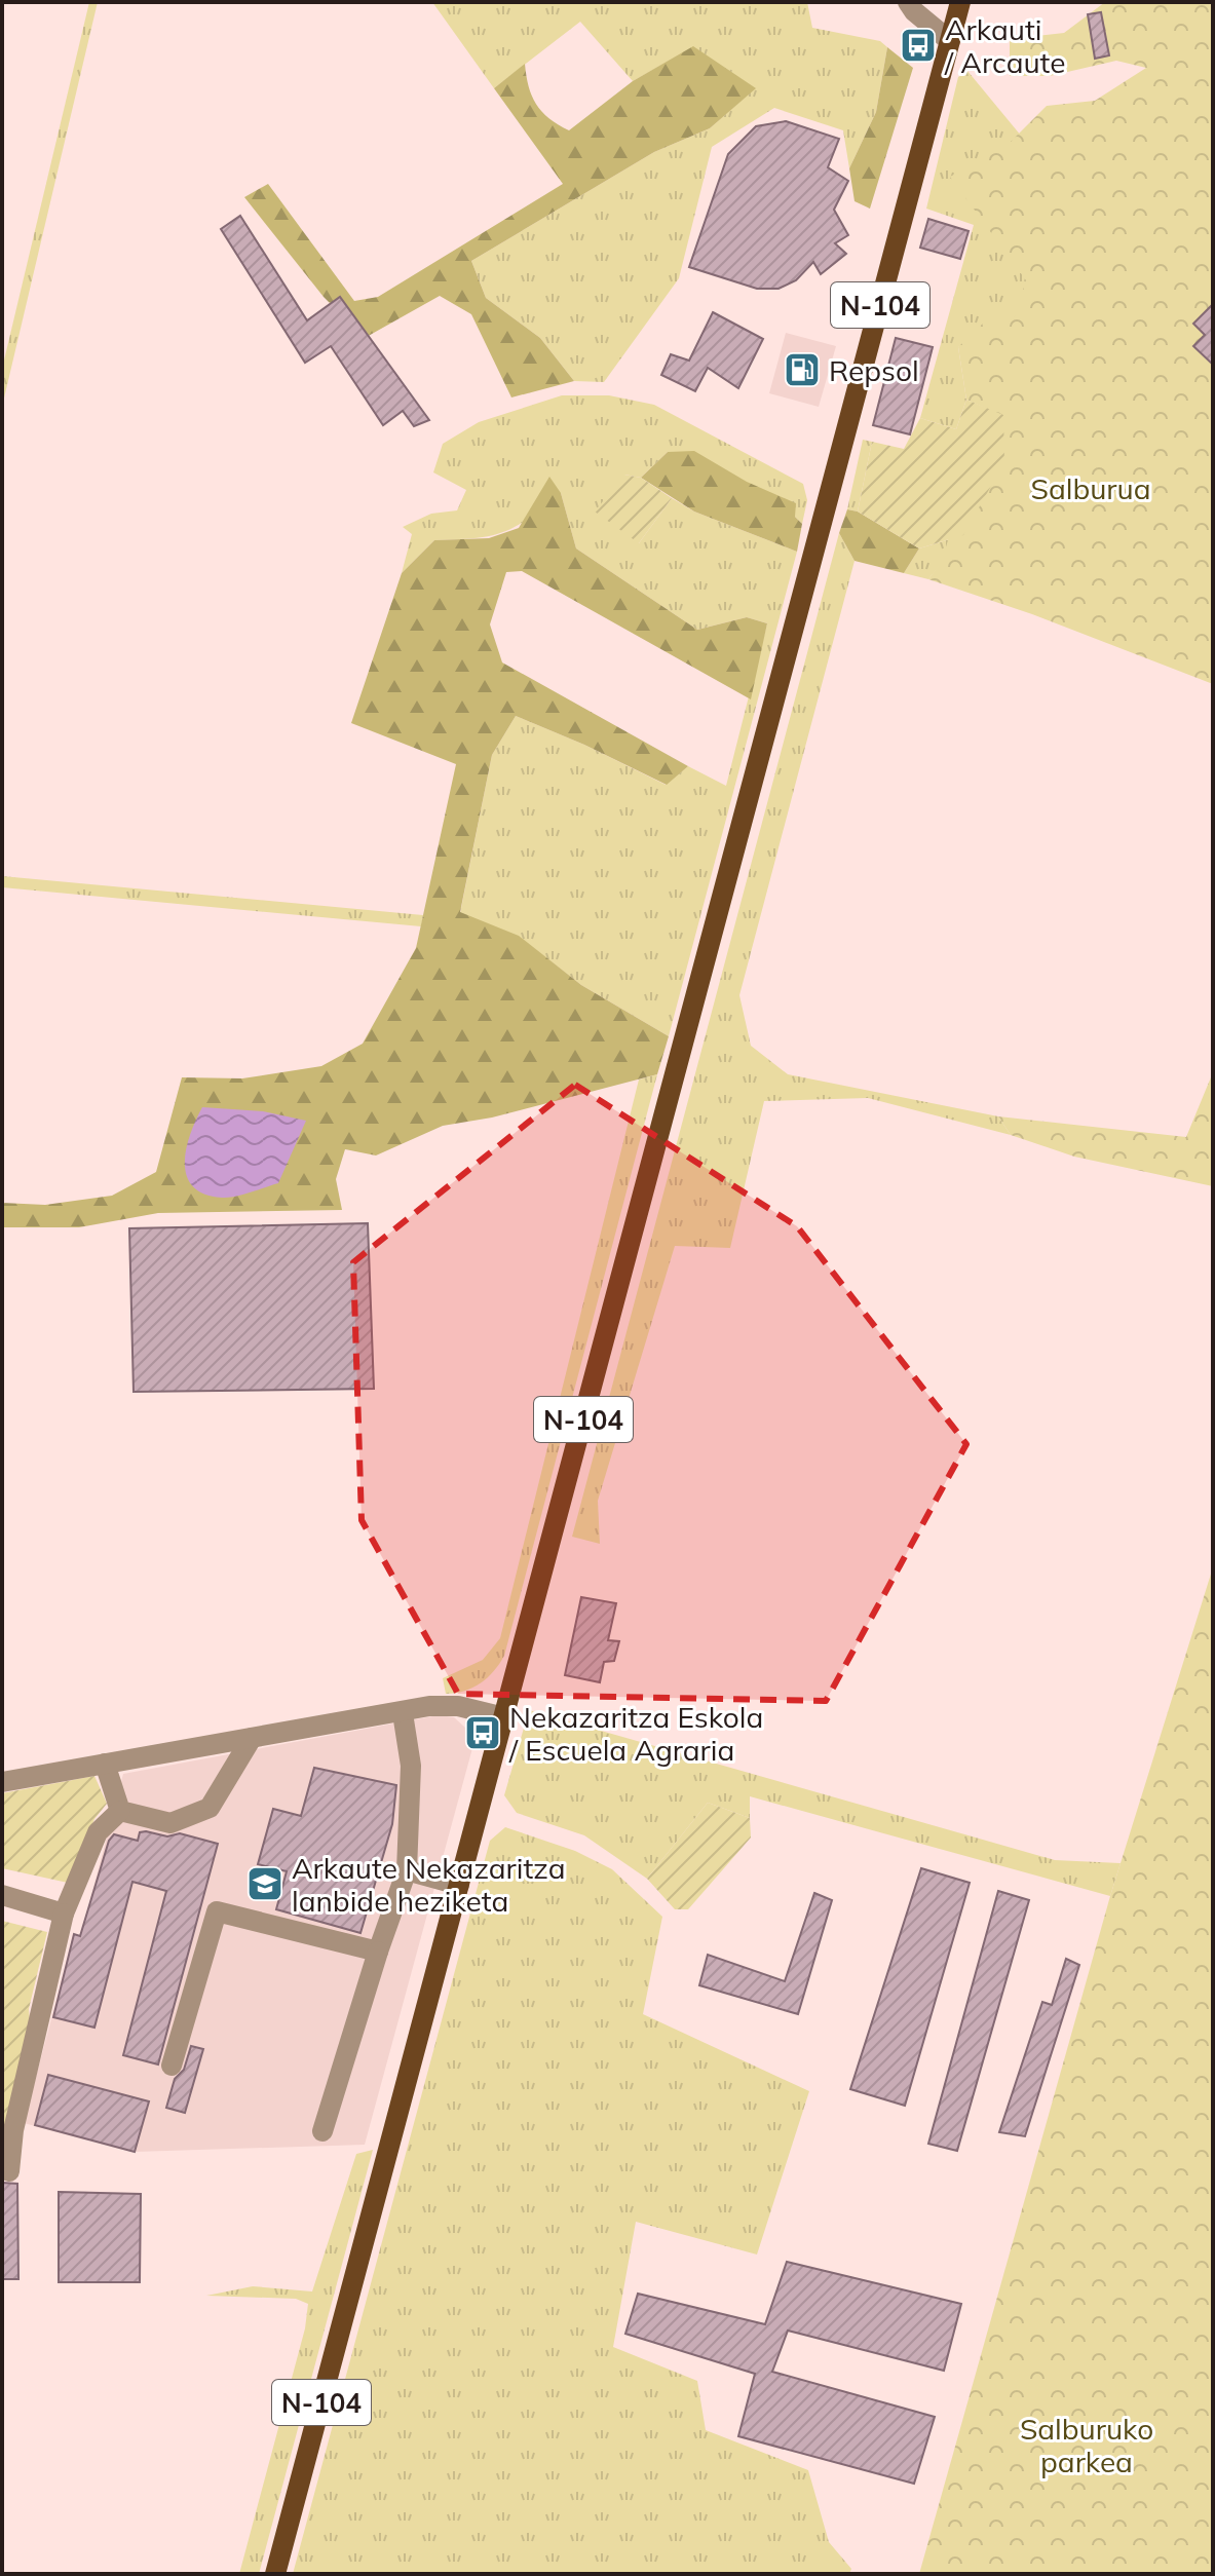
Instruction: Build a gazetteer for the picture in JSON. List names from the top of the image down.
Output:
{
  "streets": {
    "main road": ["N-104"]
  },
  "parks": ["Salburua", "Salburuko parkea"],
  "places": {
    "bus stop": ["Arkauti / Arcaute", "Nekazaritza Eskola / Escuela Agraria"],
    "fuel station": ["Repsol"],
    "school or university": ["Arkaute Nekazaritza lanbide heziketa"]
  }
}
